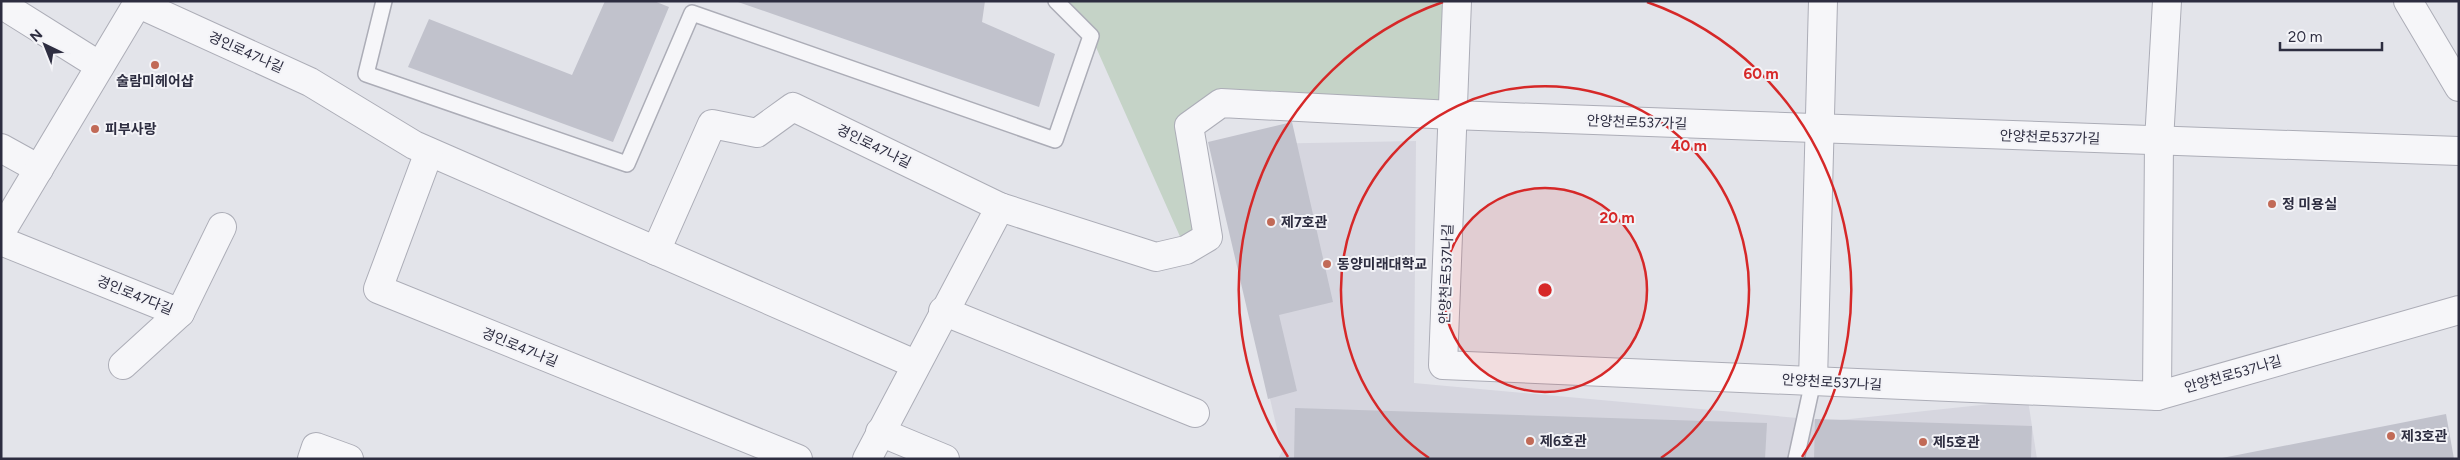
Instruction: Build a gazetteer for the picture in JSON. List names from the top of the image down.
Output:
{
  "streets": {
    "street": [
      "경인로47나길",
      "안양천로537가길",
      "안양천로537나길",
      "경인로47다길"
    ]
  },
  "crossings": [
    ["경인로47나길", "안양천로537가길"],
    ["안양천로537가길", "안양천로537나길"]
  ],
  "places": [
    "술람미헤어샵",
    "피부사랑",
    "정 미용실",
    "제7호관",
    "동양미래대학교",
    "제3호관",
    "제6호관",
    "제5호관"
  ],
  "scale_bar": "20 m",
  "north": "top left",
  "rings": ["60 m", "40 m", "20 m"]
}
